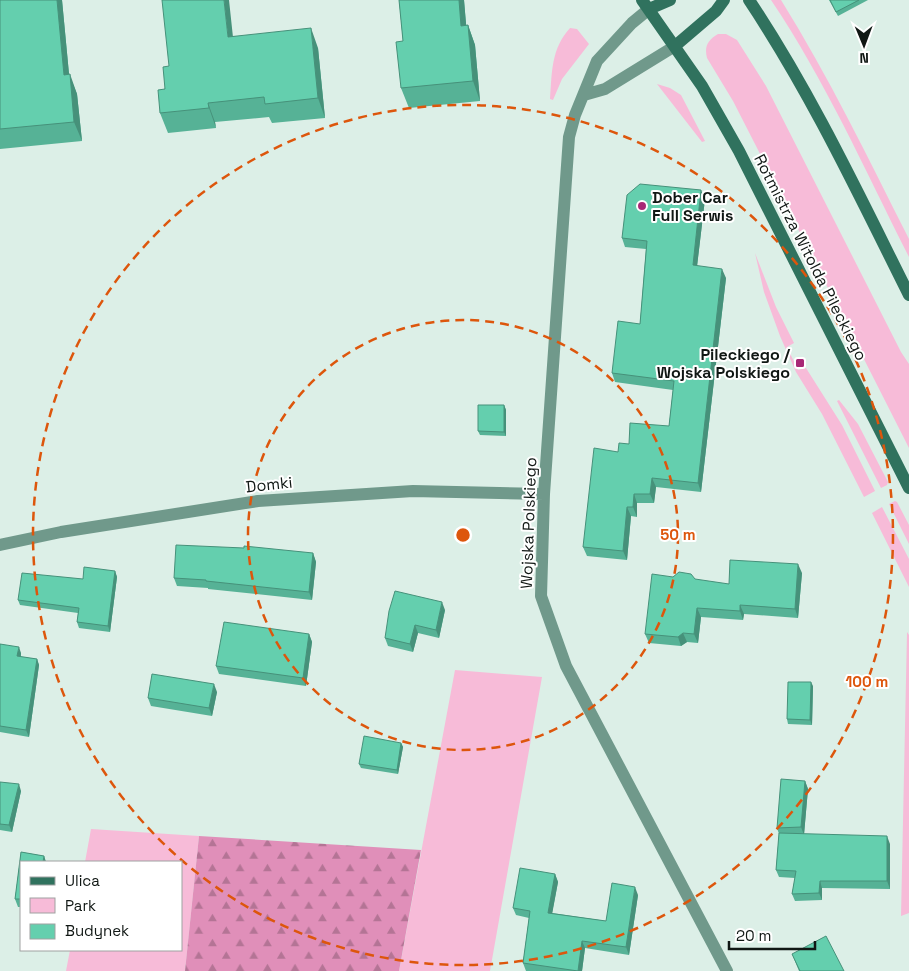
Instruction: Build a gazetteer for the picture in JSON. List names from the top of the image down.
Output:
{
  "streets": {
    "main road": ["Rotmistrza Witolda Pileckiego", "Wojska Polskiego"],
    "street": ["Domki"]
  },
  "crossings": [
    ["Domki", "Wojska Polskiego"]
  ],
  "places": {
    "other": ["Dober Car Full Serwis"],
    "transit": ["Pileckiego / Wojska Polskiego"]
  },
  "legend": ["Ulica", "Park", "Budynek"],
  "scale_bar": "20 m",
  "north": "bottom",
  "rings": ["50 m", "100 m"]
}
